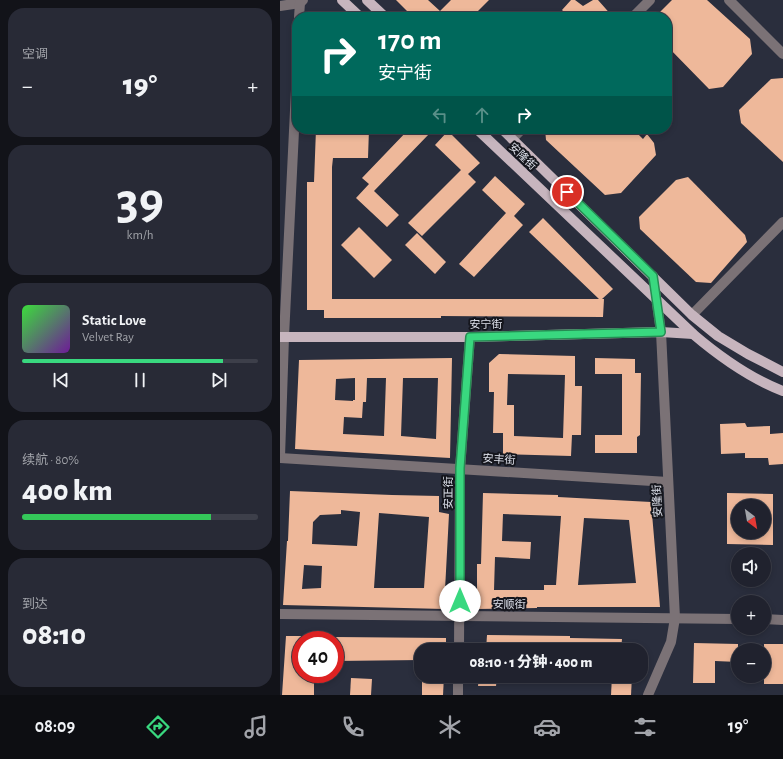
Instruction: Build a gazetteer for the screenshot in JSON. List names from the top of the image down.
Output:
{
  "streets": {
    "main road": ["安隆街", "安宁街"],
    "street": ["安丰街", "安正街", "安顺街"]
  },
  "crossings": [
    ["安隆街", "安宁街"],
    ["安隆街", "安丰街"],
    ["安隆街", "安顺街"],
    ["安宁街", "安正街"],
    ["安丰街", "安正街"],
    ["安正街", "安顺街"]
  ],
  "north": "bottom right",
  "page": {
    "tile": [
      "空调",
      ["39", "km/h"],
      ["续航 · 80%", "400 km"],
      ["到达", "08:10"]
    ],
    "turn": ["170 m", "安宁街"],
    "heat": ["−", "19°", "+"],
    "song": ["Static Love", "Velvet Ray"],
    "map_buttons": ["+", "−"],
    "limit": "40",
    "trip": "08:10 · 1 分钟 · 400 m",
    "tabs": ["08:09", "19°"]
  }
}
